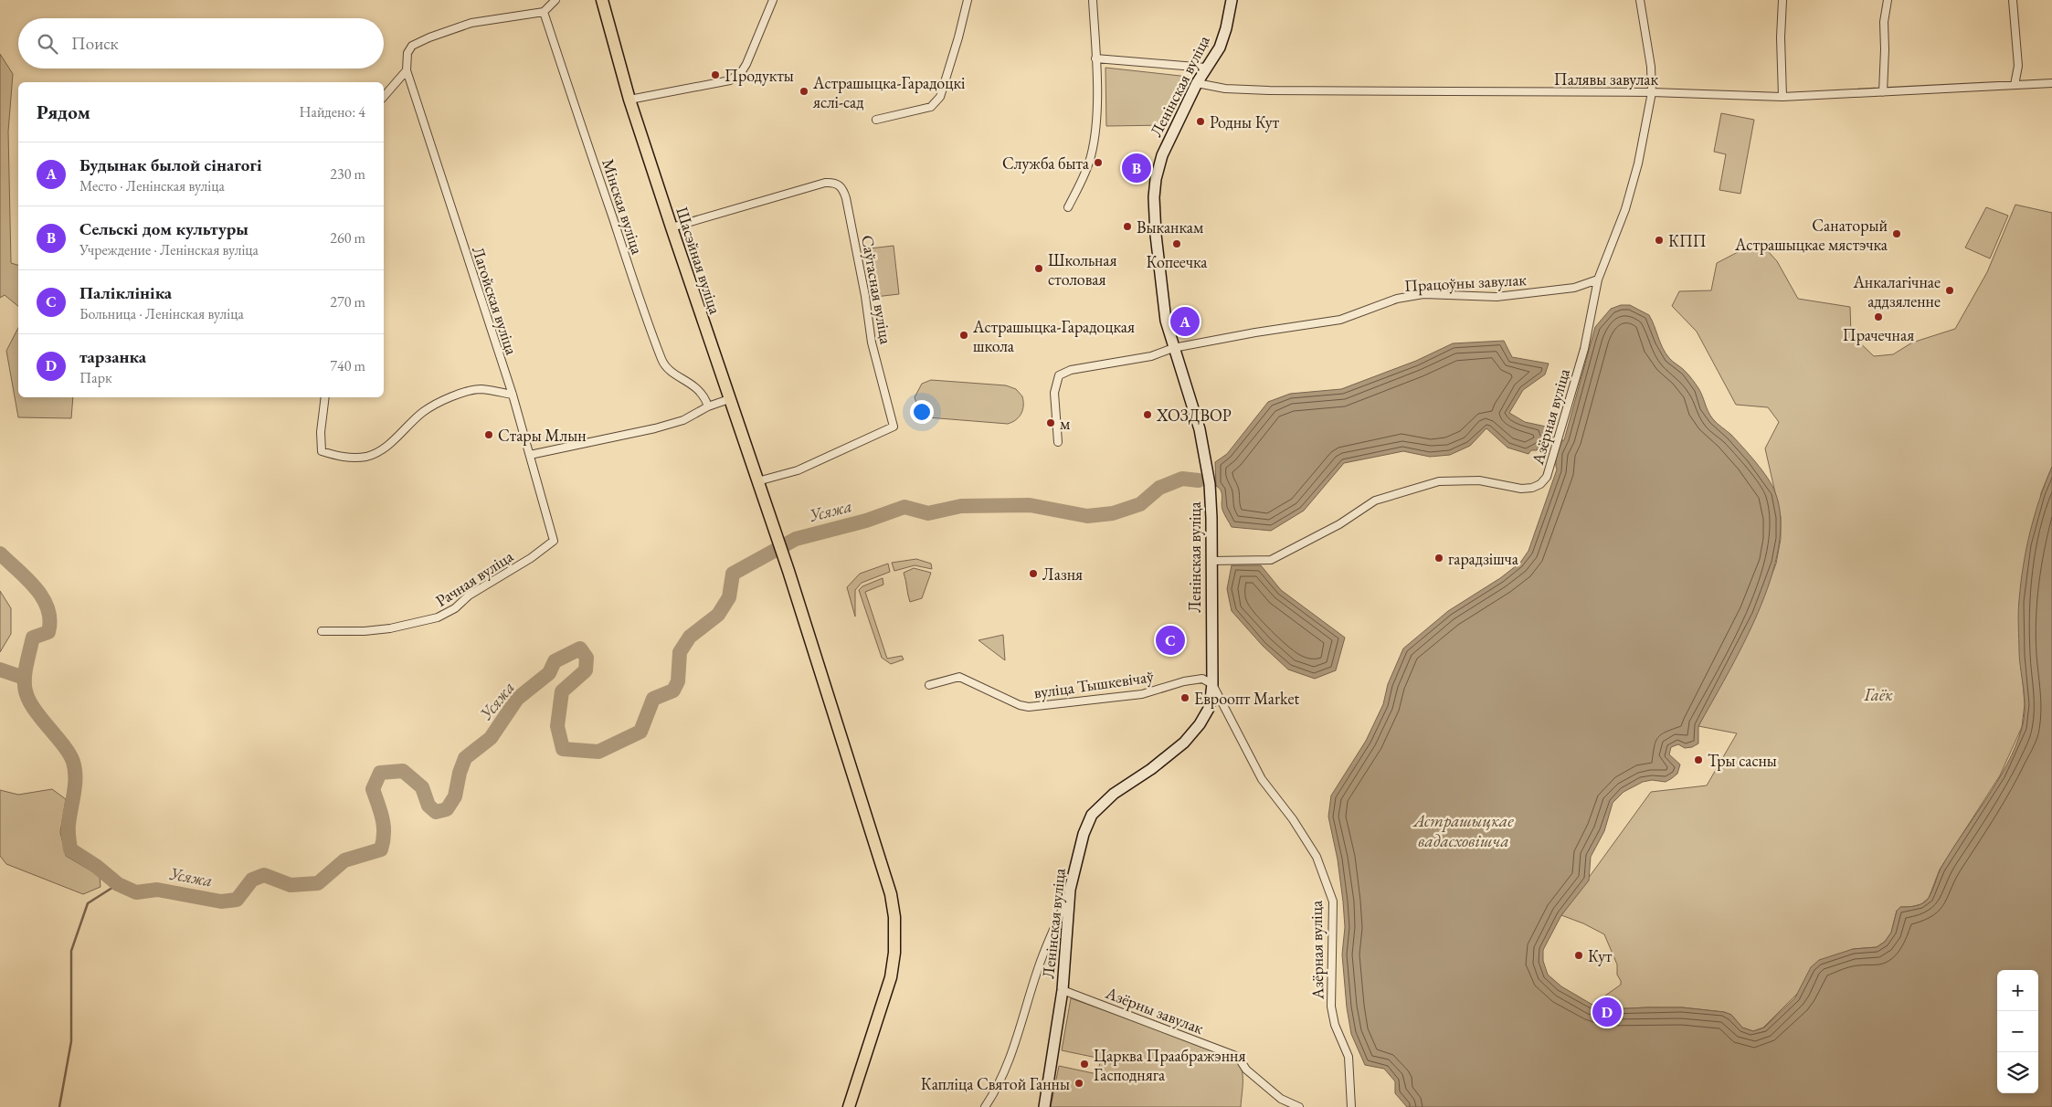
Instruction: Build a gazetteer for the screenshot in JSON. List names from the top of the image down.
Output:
{
  "streets": {
    "main road": ["Шасэйная вуліца"],
    "street": [
      "Палявы завулак",
      "Ленінская вуліца",
      "Мінская вуліца",
      "Працоўны завулак",
      "Саўгасная вуліца",
      "Лагойская вуліца",
      "Азёрная вуліца",
      "Рачная вуліца",
      "вуліца Тышкевічаў",
      "Азёрны завулак"
    ]
  },
  "crossings": [
    ["Палявы завулак", "Ленінская вуліца"],
    ["Палявы завулак", "Азёрная вуліца"],
    ["Ленінская вуліца", "Працоўны завулак"],
    ["Ленінская вуліца", "Азёрная вуліца"],
    ["Ленінская вуліца", "вуліца Тышкевічаў"],
    ["Ленінская вуліца", "Азёрны завулак"],
    ["Шасэйная вуліца", "Саўгасная вуліца"],
    ["Працоўны завулак", "Азёрная вуліца"],
    ["Лагойская вуліца", "Рачная вуліца"],
    ["Азёрная вуліца", "вуліца Тышкевічаў"]
  ],
  "water": ["Усяжа", "Астрашыцкае вадасховішча"],
  "parks": ["Гаёк"],
  "places": [
    "Продукты",
    "Астрашыцка-Гарадоцкі яслі-сад",
    "Родны Кут",
    "Служба быта",
    "Выканкам",
    "Санаторый Астрашыцкае мястэчка",
    "КПП",
    "Копеечка",
    "Школьная столовая",
    "Анкалагічнае аддзяленне",
    "Прачечная",
    "Астрашыцка-Гарадоцкая школа",
    "ХОЗДВОР",
    "м",
    "Стары Млын",
    "гарадзішча",
    "Лазня",
    "Евроопт Market",
    "Тры сасны",
    "Кут",
    "Царква Праабражэння Гасподняга",
    "Капліца Святой Ганны"
  ],
  "page": {
    "search": "Поиск",
    "heading": ["Рядом", "Найдено: 4"],
    "list": [
      {
        "mark": "A",
        "name": "Будынак былой сінагогі",
        "note": "Место · Ленінская вуліца",
        "value": "230 m"
      },
      {
        "mark": "B",
        "name": "Сельскі дом культуры",
        "note": "Учреждение · Ленінская вуліца",
        "value": "260 m"
      },
      {
        "mark": "C",
        "name": "Паліклініка",
        "note": "Больница · Ленінская вуліца",
        "value": "270 m"
      },
      {
        "mark": "D",
        "name": "тарзанка",
        "note": "Парк",
        "value": "740 m"
      }
    ],
    "pins": [
      "B",
      "A",
      "C",
      "D"
    ],
    "map_buttons": ["+", "−"]
  }
}
